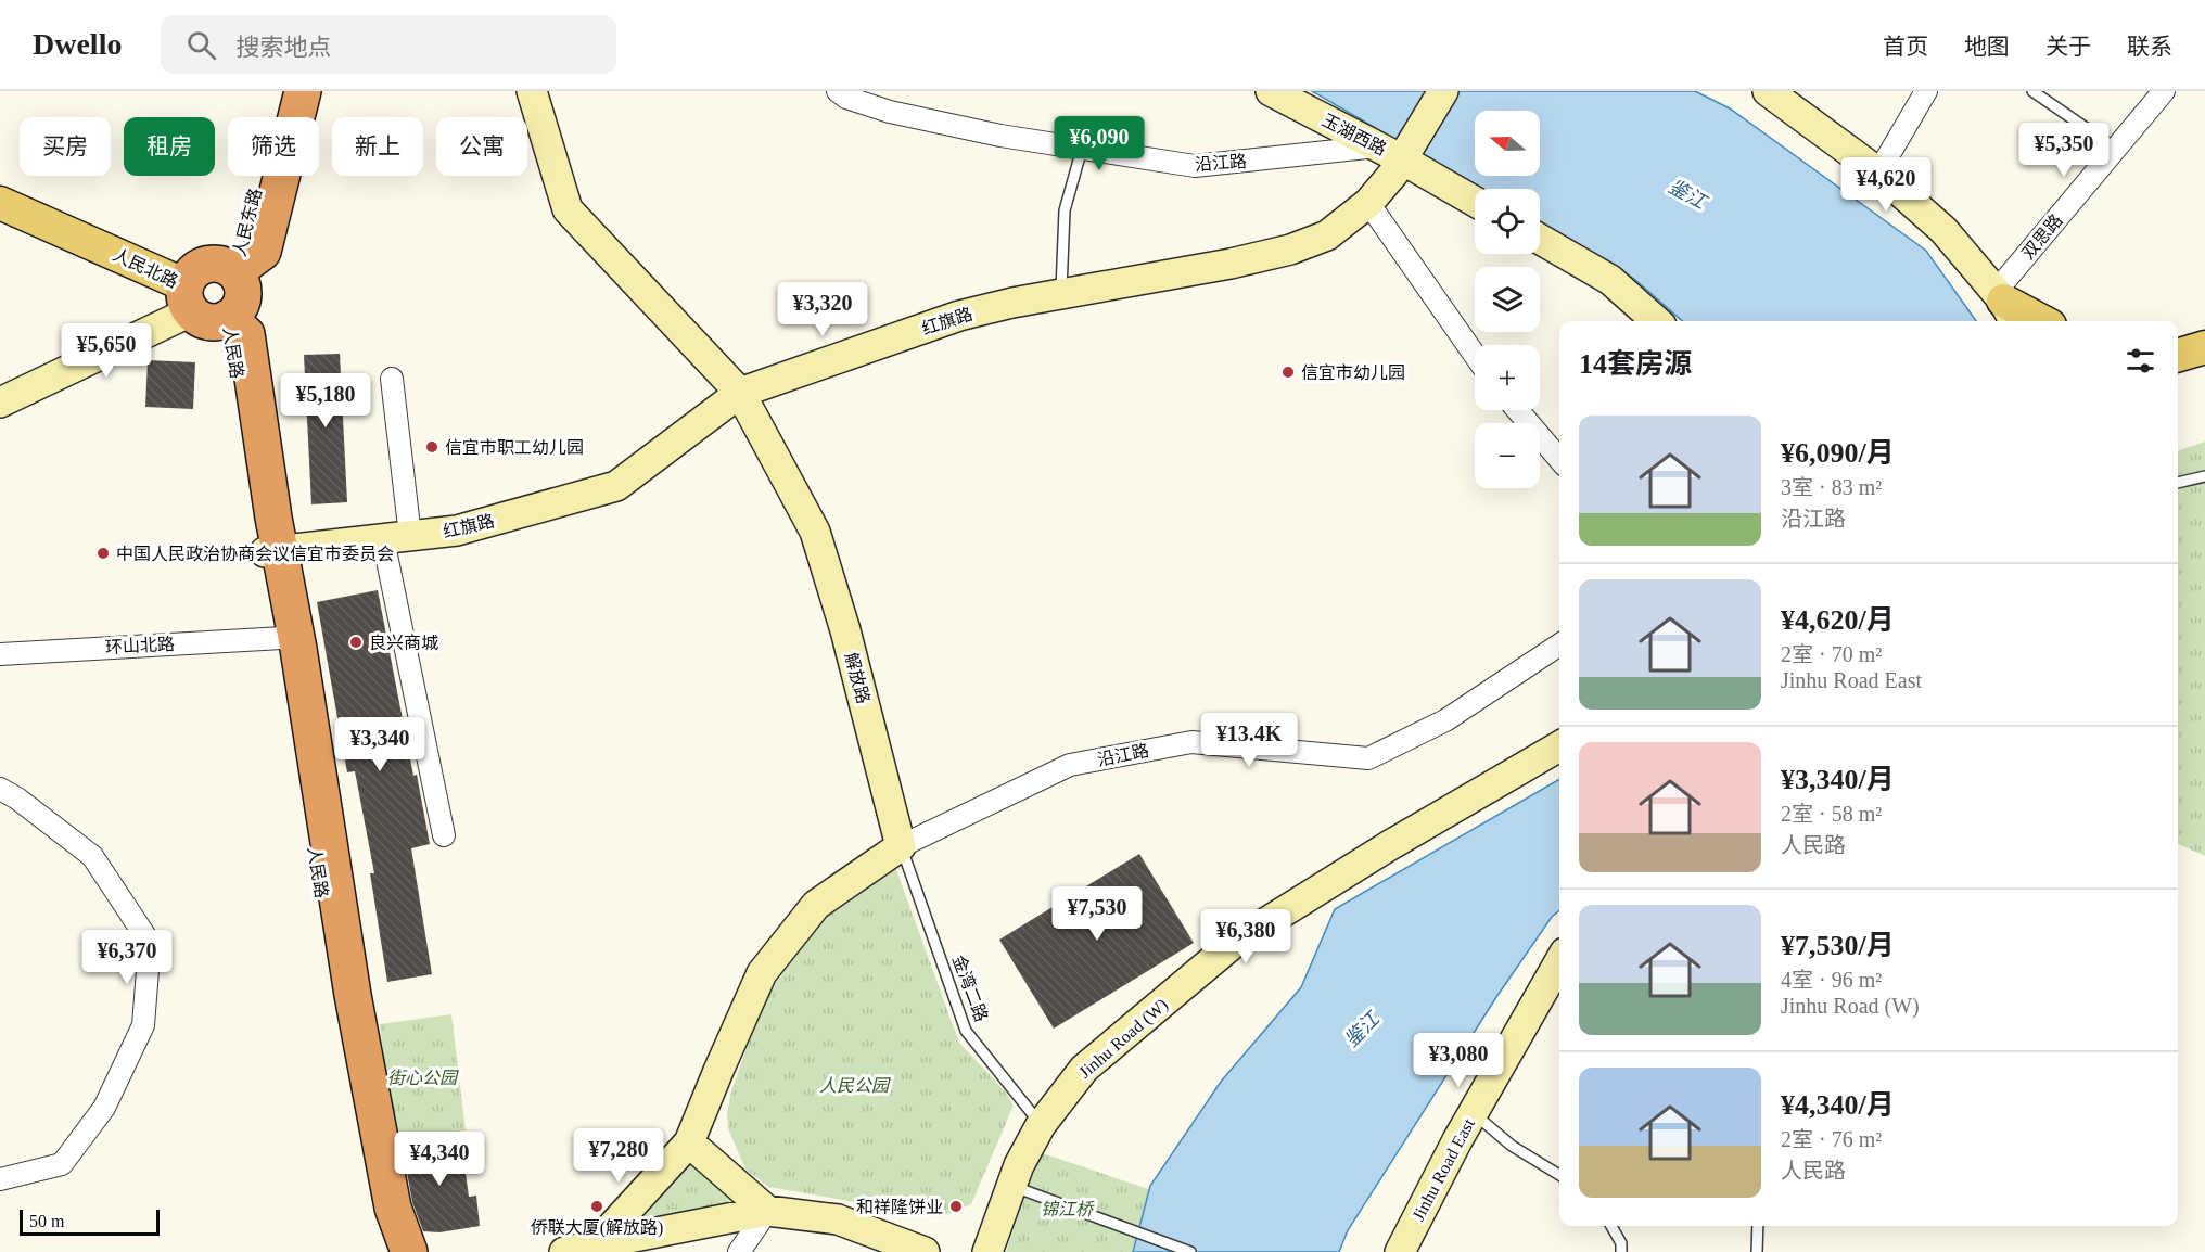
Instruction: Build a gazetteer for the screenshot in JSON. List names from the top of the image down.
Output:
{
  "streets": {
    "highway": ["人民东路", "人民路"],
    "main road": ["人民北路"],
    "street": [
      "玉湖西路",
      "沿江路",
      "双思路",
      "红旗路",
      "环山北路",
      "解放路",
      "Jinhu Road (W)",
      "Jinhu Road East"
    ],
    "lane": ["金湾二路"]
  },
  "crossings": [
    ["玉湖西路", "沿江路"],
    ["玉湖西路", "红旗路"],
    ["沿江路", "红旗路"],
    ["沿江路", "解放路"],
    ["沿江路", "金湾二路"],
    ["人民东路", "人民北路"],
    ["人民东路", "人民路"],
    ["人民北路", "人民路"],
    ["红旗路", "人民路"],
    ["红旗路", "解放路"],
    ["人民路", "环山北路"],
    ["解放路", "金湾二路"],
    ["金湾二路", "Jinhu Road (W)"]
  ],
  "water": ["鉴江"],
  "parks": ["街心公园", "人民公园", "锦江桥"],
  "places": [
    "信宜市幼儿园",
    "信宜市职工幼儿园",
    "中国人民政治协商会议信宜市委员会",
    "良兴商城",
    "侨联大厦(解放路)",
    "和祥隆饼业"
  ],
  "scale_bar": "50 m",
  "north": "left",
  "page": {
    "header": "Dwello",
    "search": "搜索地点",
    "nav": [
      "首页",
      "地图",
      "关于",
      "联系"
    ],
    "map_buttons": ["+", "−"],
    "price": [
      "¥6,090",
      "¥5,350",
      "¥4,620",
      "¥3,320",
      "¥5,650",
      "¥5,180",
      "¥13.4K",
      "¥3,340",
      "¥7,530",
      "¥6,380",
      "¥6,370",
      "¥3,080",
      "¥7,280",
      "¥4,340"
    ],
    "chip": [
      "买房",
      "租房",
      "筛选",
      "新上",
      "公寓"
    ],
    "heading": "14套房源",
    "list": [
      {
        "name": "¥6,090/月",
        "note": "3室 · 83 m² · 沿江路"
      },
      {
        "name": "¥4,620/月",
        "note": "2室 · 70 m² · Jinhu Road East"
      },
      {
        "name": "¥3,340/月",
        "note": "2室 · 58 m² · 人民路"
      },
      {
        "name": "¥7,530/月",
        "note": "4室 · 96 m² · Jinhu Road (W)"
      },
      {
        "name": "¥4,340/月",
        "note": "2室 · 76 m² · 人民路"
      }
    ],
    "scale": "50 m"
  }
}
